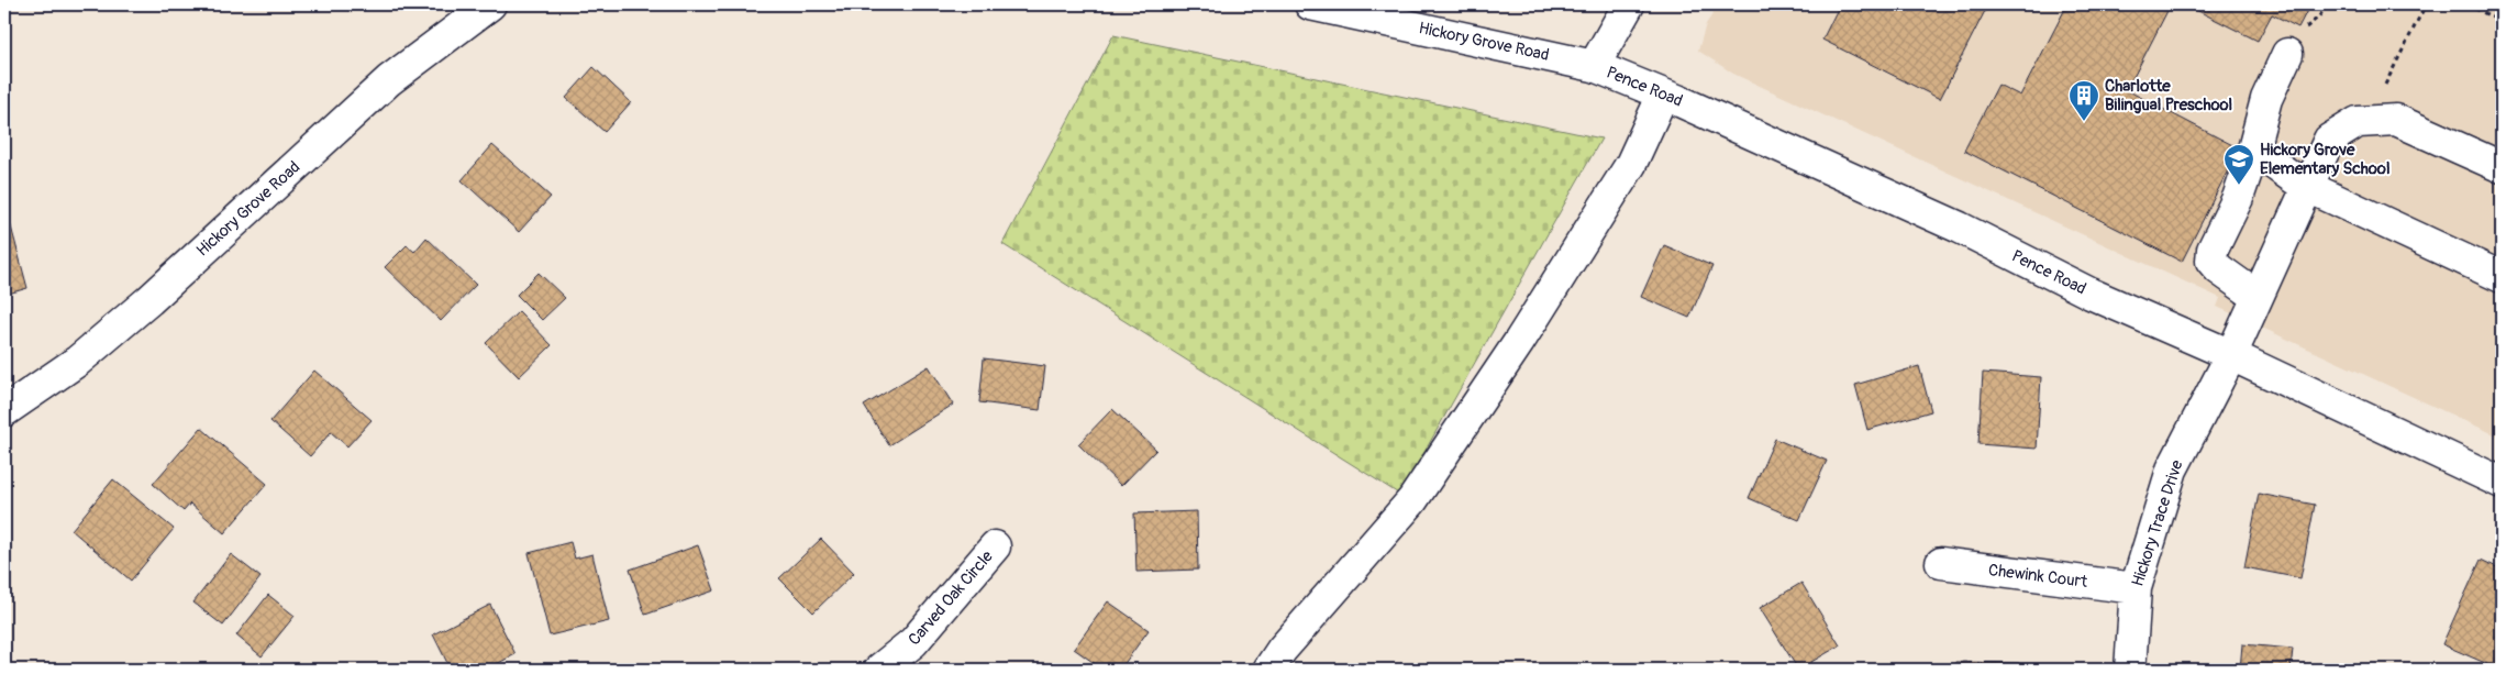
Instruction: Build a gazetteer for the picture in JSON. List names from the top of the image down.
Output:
{
  "streets": {
    "street": [
      "Hickory Grove Road",
      "Pence Road",
      "Hickory Trace Drive",
      "Chewink Court",
      "Carved Oak Circle"
    ]
  },
  "crossings": [
    ["Hickory Grove Road", "Pence Road"],
    ["Pence Road", "Hickory Trace Drive"],
    ["Hickory Trace Drive", "Chewink Court"]
  ],
  "places": {
    "building": ["Charlotte Bilingual Preschool"],
    "school or university": ["Hickory Grove Elementary School"]
  }
}
